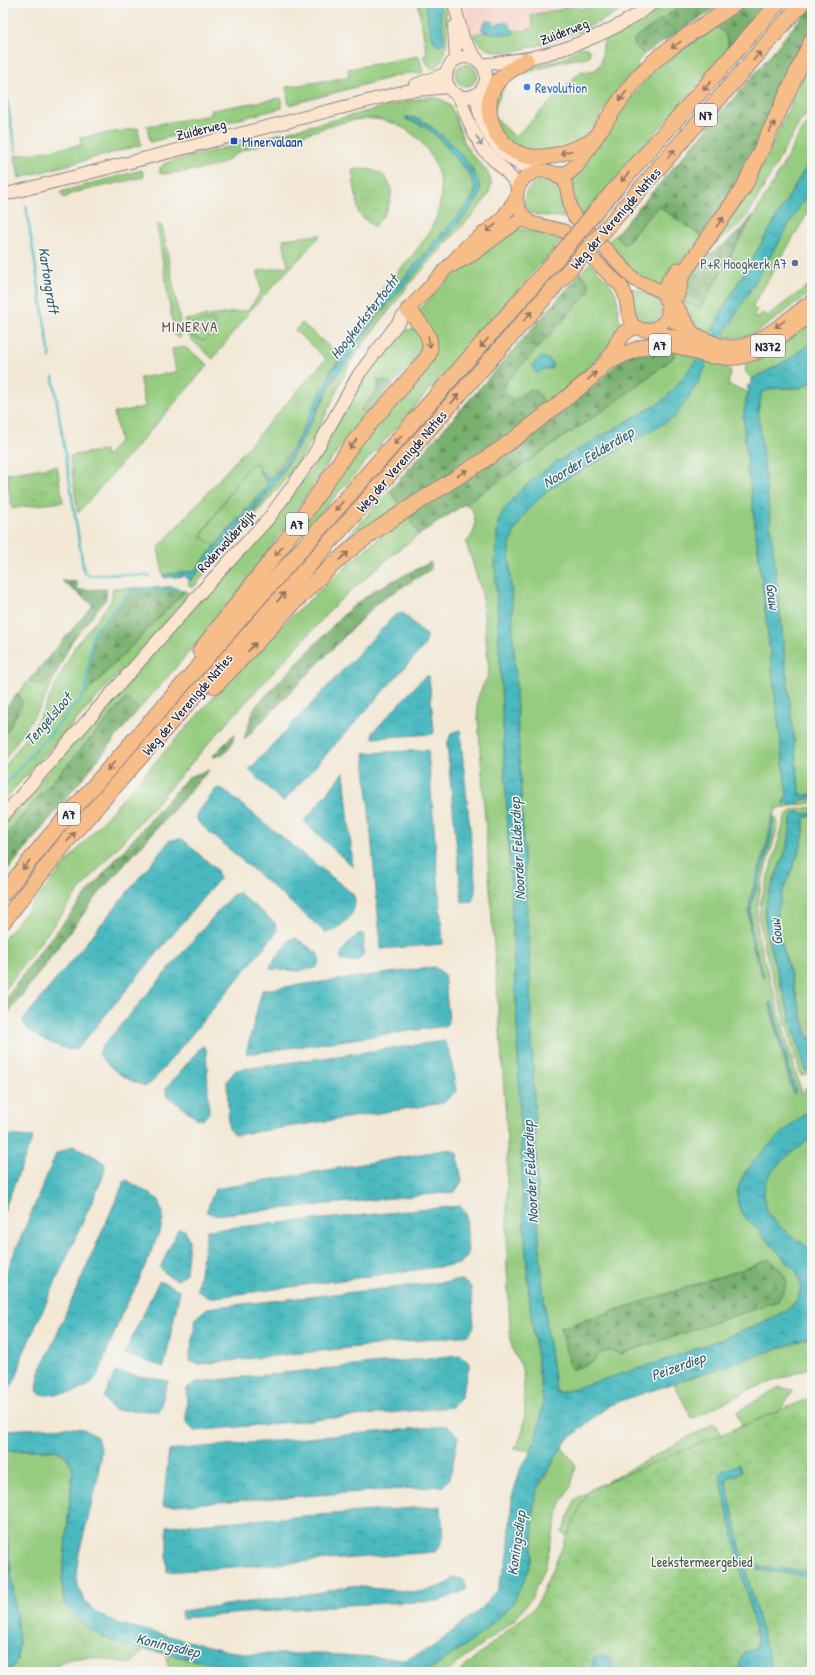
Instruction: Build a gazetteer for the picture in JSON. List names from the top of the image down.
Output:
{
  "streets": {
    "highway": ["N7", "Weg der Verenigde Naties", "A7"],
    "main road": ["N372", "Roderwolderdijk"],
    "street": ["Zuiderweg"]
  },
  "crossings": [
    ["Weg der Verenigde Naties", "A7"],
    ["A7", "N372"],
    ["A7", "Roderwolderdijk"]
  ],
  "districts": ["MINERVA"],
  "water": [
    "Kartongraft",
    "Hoogkerkstertocht",
    "Noorder Eelderdiep",
    "Gouw",
    "Tengelsloot",
    "Peizerdiep",
    "Koningsdiep"
  ],
  "parks": ["Leekstermeergebied"],
  "places": {
    "other": ["Revolution", "P+R Hoogkerk A7"],
    "transit": ["Minervalaan"]
  }
}
